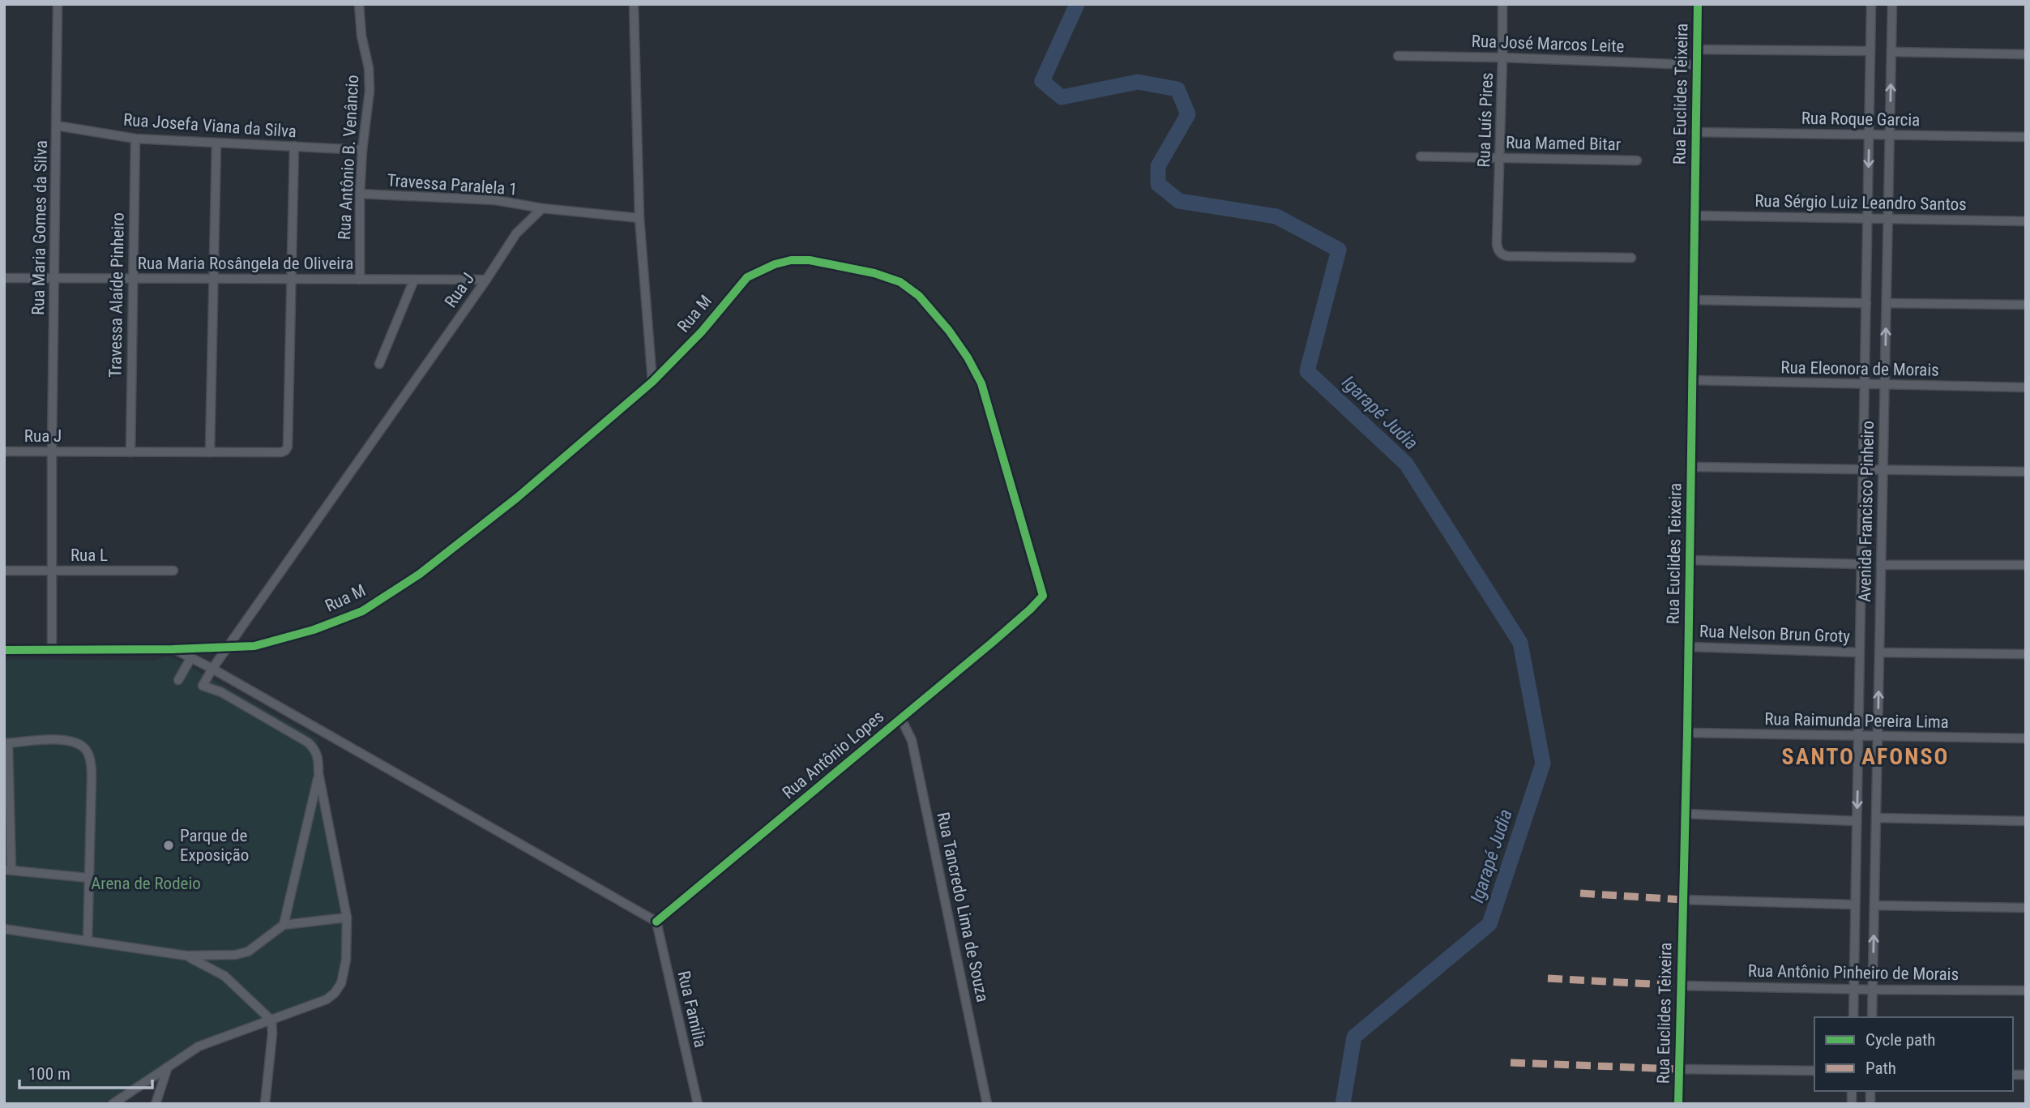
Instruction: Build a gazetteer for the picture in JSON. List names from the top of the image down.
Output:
{
  "streets": {
    "street": [
      "Rua José Marcos Leite",
      "Rua Euclides Teixeira",
      "Rua Roque Garcia",
      "Rua Luís Pires",
      "Rua Josefa Viana da Silva",
      "Rua Mamed Bitar",
      "Rua Antônio B. Venâncio",
      "Travessa Paralela 1",
      "Rua Sérgio Luiz Leandro Santos",
      "Rua Maria Gomes da Silva",
      "Rua Maria Rosângela de Oliveira",
      "Rua J",
      "Travessa Alaíde Pinheiro",
      "Rua M",
      "Rua Eleonora de Morais",
      "Avenida Francisco Pinheiro",
      "Rua L",
      "Rua Nelson Brun Groty",
      "Rua Raimunda Pereira Lima",
      "Rua Antônio Lopes",
      "Rua Tancredo Lima de Souza",
      "Rua Antônio Pinheiro de Morais",
      "Rua Familia"
    ]
  },
  "crossings": [
    ["Rua José Marcos Leite", "Rua Euclides Teixeira"],
    ["Rua José Marcos Leite", "Rua Luís Pires"],
    ["Rua Euclides Teixeira", "Rua Roque Garcia"],
    ["Rua Euclides Teixeira", "Rua Sérgio Luiz Leandro Santos"],
    ["Rua Euclides Teixeira", "Rua Eleonora de Morais"],
    ["Rua Euclides Teixeira", "Rua Nelson Brun Groty"],
    ["Rua Euclides Teixeira", "Rua Raimunda Pereira Lima"],
    ["Rua Euclides Teixeira", "Rua Antônio Pinheiro de Morais"],
    ["Rua Roque Garcia", "Avenida Francisco Pinheiro"],
    ["Rua Luís Pires", "Rua Mamed Bitar"],
    ["Rua Josefa Viana da Silva", "Rua Antônio B. Venâncio"],
    ["Rua Josefa Viana da Silva", "Rua Maria Gomes da Silva"],
    ["Rua Josefa Viana da Silva", "Travessa Alaíde Pinheiro"],
    ["Rua Antônio B. Venâncio", "Travessa Paralela 1"],
    ["Rua Antônio B. Venâncio", "Rua Maria Rosângela de Oliveira"],
    ["Travessa Paralela 1", "Rua J"],
    ["Rua Sérgio Luiz Leandro Santos", "Avenida Francisco Pinheiro"],
    ["Rua Maria Gomes da Silva", "Rua Maria Rosângela de Oliveira"],
    ["Rua Maria Gomes da Silva", "Rua J"],
    ["Rua Maria Gomes da Silva", "Rua M"],
    ["Rua Maria Gomes da Silva", "Rua L"],
    ["Rua Maria Rosângela de Oliveira", "Rua J"],
    ["Rua Maria Rosângela de Oliveira", "Travessa Alaíde Pinheiro"],
    ["Rua J", "Travessa Alaíde Pinheiro"],
    ["Rua J", "Rua M"],
    ["Rua M", "Rua Antônio Lopes"],
    ["Rua Eleonora de Morais", "Avenida Francisco Pinheiro"],
    ["Avenida Francisco Pinheiro", "Rua Nelson Brun Groty"],
    ["Avenida Francisco Pinheiro", "Rua Raimunda Pereira Lima"],
    ["Avenida Francisco Pinheiro", "Rua Antônio Pinheiro de Morais"],
    ["Rua Antônio Lopes", "Rua Tancredo Lima de Souza"],
    ["Rua Antônio Lopes", "Rua Familia"]
  ],
  "districts": ["SANTO AFONSO"],
  "water": ["Igarapé Judia"],
  "parks": ["Arena de Rodeio"],
  "places": ["Parque de Exposição"],
  "legend": ["Cycle path", "Path"],
  "scale_bar": "100 m"
}
